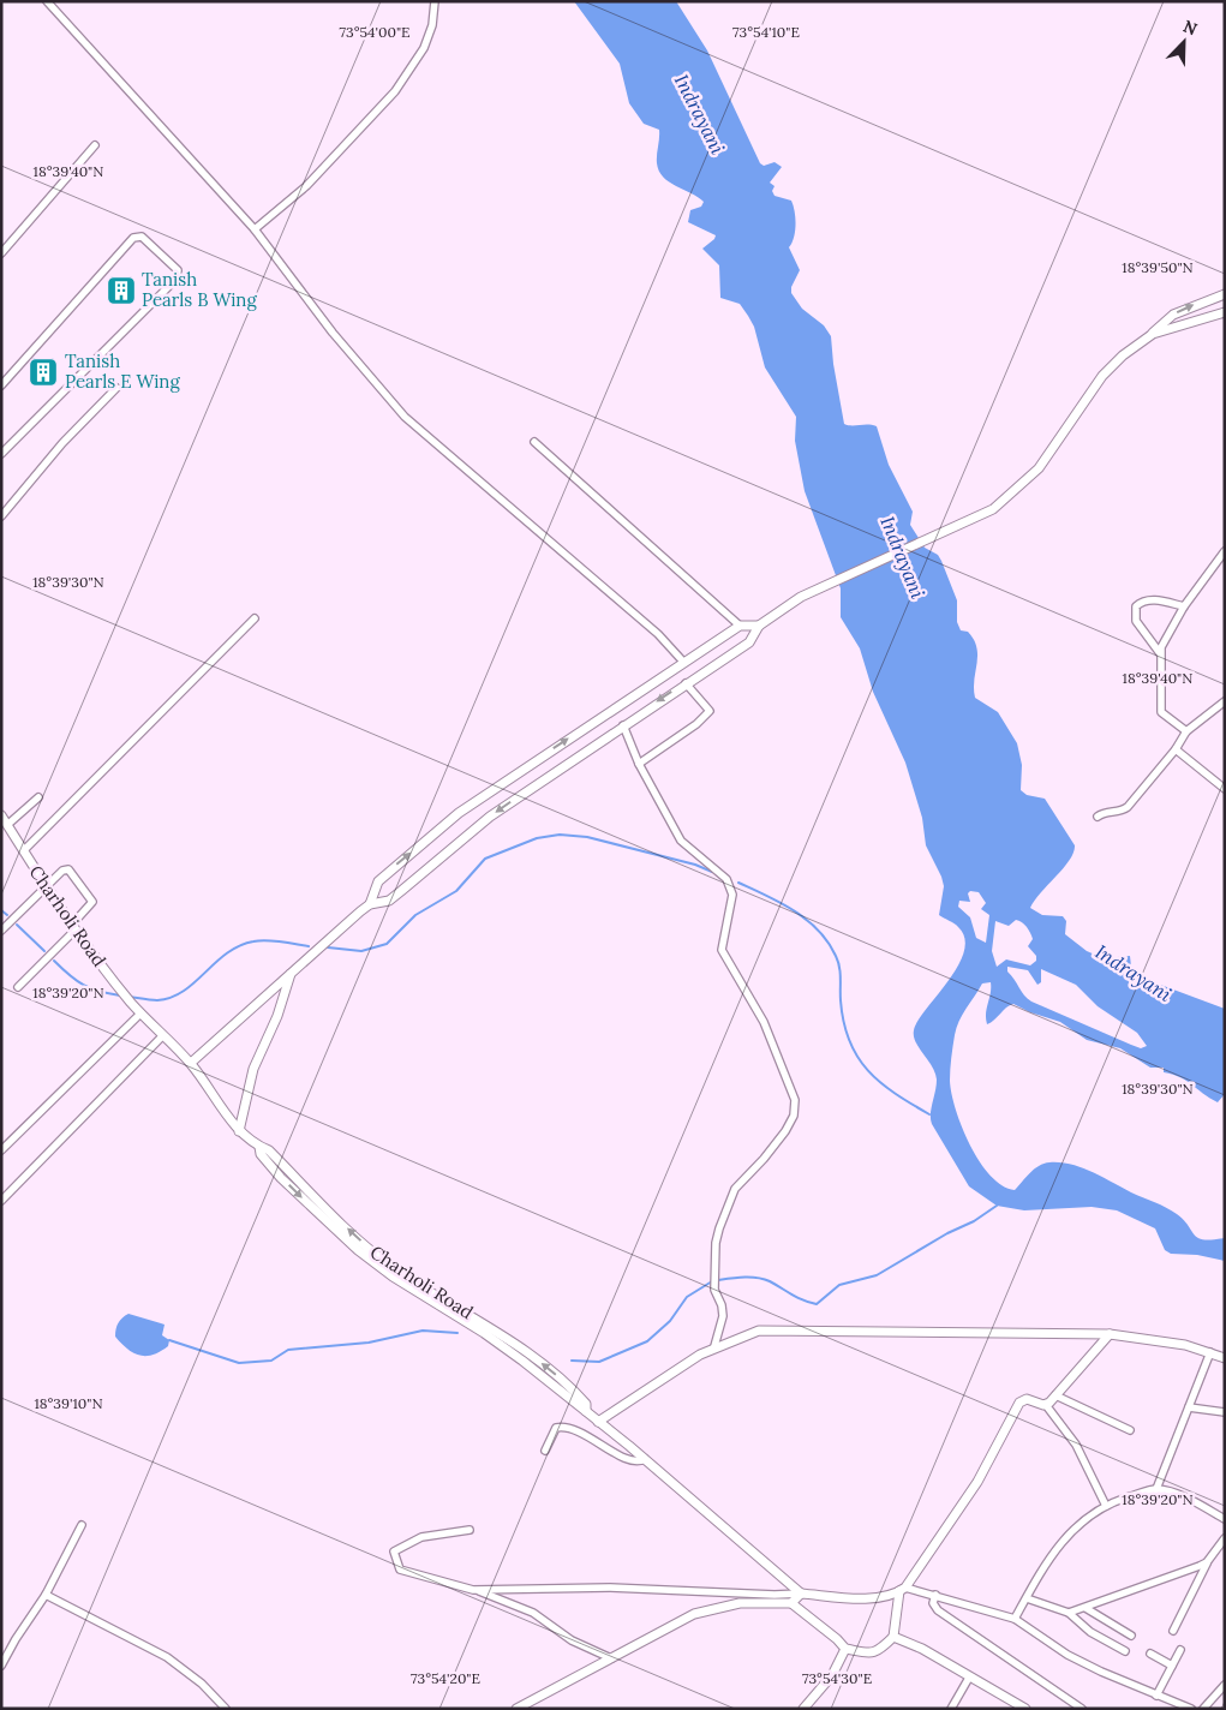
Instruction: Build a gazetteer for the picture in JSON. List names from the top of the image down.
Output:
{
  "streets": {
    "street": ["Charholi Road"]
  },
  "water": ["Indrayani"],
  "places": {
    "building": ["Tanish Pearls B Wing", "Tanish Pearls E Wing"]
  },
  "north": "top right",
  "coordinates": [
    "73°54'00\"E",
    "73°54'10\"E",
    "18°39'40\"N",
    "18°39'50\"N",
    "18°39'30\"N",
    "18°39'20\"N",
    "18°39'10\"N",
    "73°54'20\"E",
    "73°54'30\"E"
  ]
}
